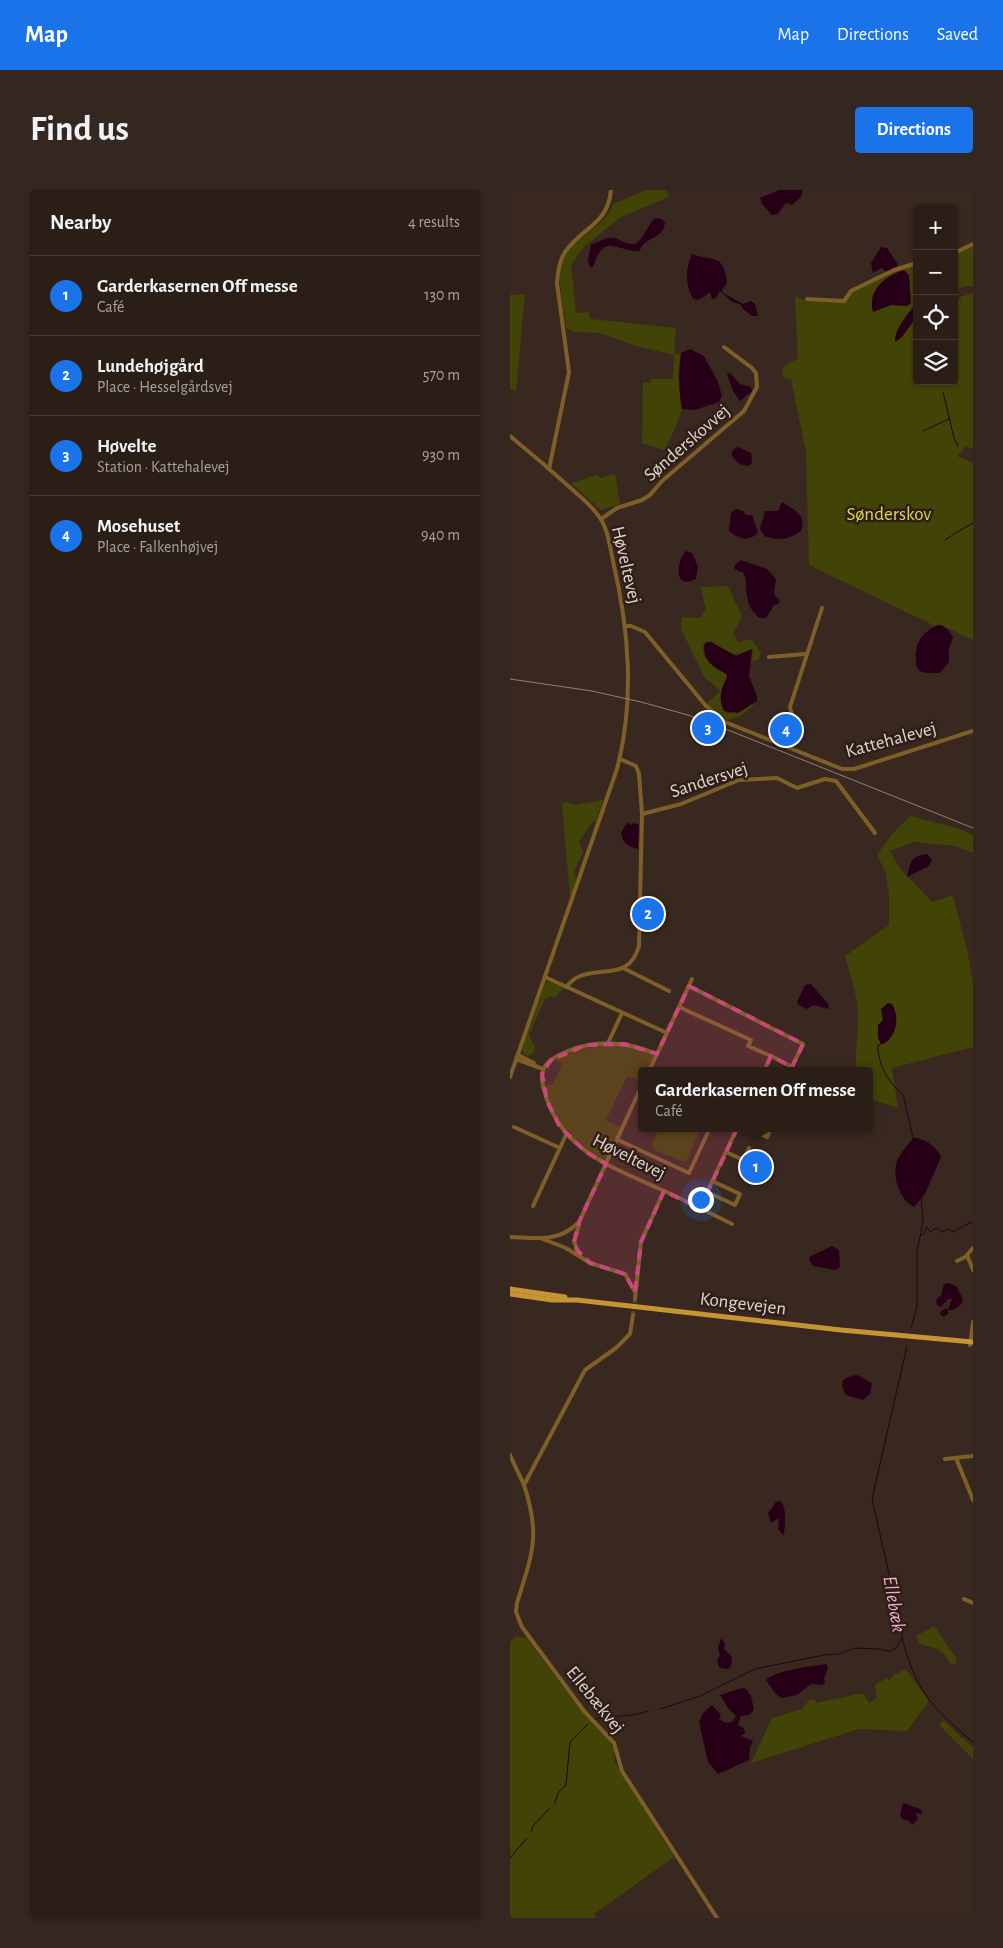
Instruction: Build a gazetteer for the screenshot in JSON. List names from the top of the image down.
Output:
{
  "streets": {
    "main road": ["Kongevejen"],
    "street": [
      "Sønderskovvej",
      "Høveltevej",
      "Kattehalevej",
      "Sandersvej",
      "Ellebækvej"
    ]
  },
  "crossings": [
    ["Sønderskovvej", "Høveltevej"],
    ["Høveltevej", "Kattehalevej"]
  ],
  "water": ["Ellebæk"],
  "parks": ["Sønderskov"],
  "page": {
    "header": "Map",
    "nav": ["Map", "Directions", "Saved"],
    "buttons": "Directions",
    "title": "Find us",
    "heading": ["Nearby", "4 results"],
    "map_buttons": ["+", "−"],
    "list": [
      {
        "mark": "1",
        "name": "Garderkasernen Off messe",
        "note": "Café",
        "value": "130 m"
      },
      {
        "mark": "2",
        "name": "Lundehøjgård",
        "note": "Place · Hesselgårdsvej",
        "value": "570 m"
      },
      {
        "mark": "3",
        "name": "Høvelte",
        "note": "Station · Kattehalevej",
        "value": "930 m"
      },
      {
        "mark": "4",
        "name": "Mosehuset",
        "note": "Place · Falkenhøjvej",
        "value": "940 m"
      }
    ],
    "pins": [
      "3",
      "4",
      "2",
      "1"
    ],
    "popup": ["Garderkasernen Off messe", "Café"]
  }
}
